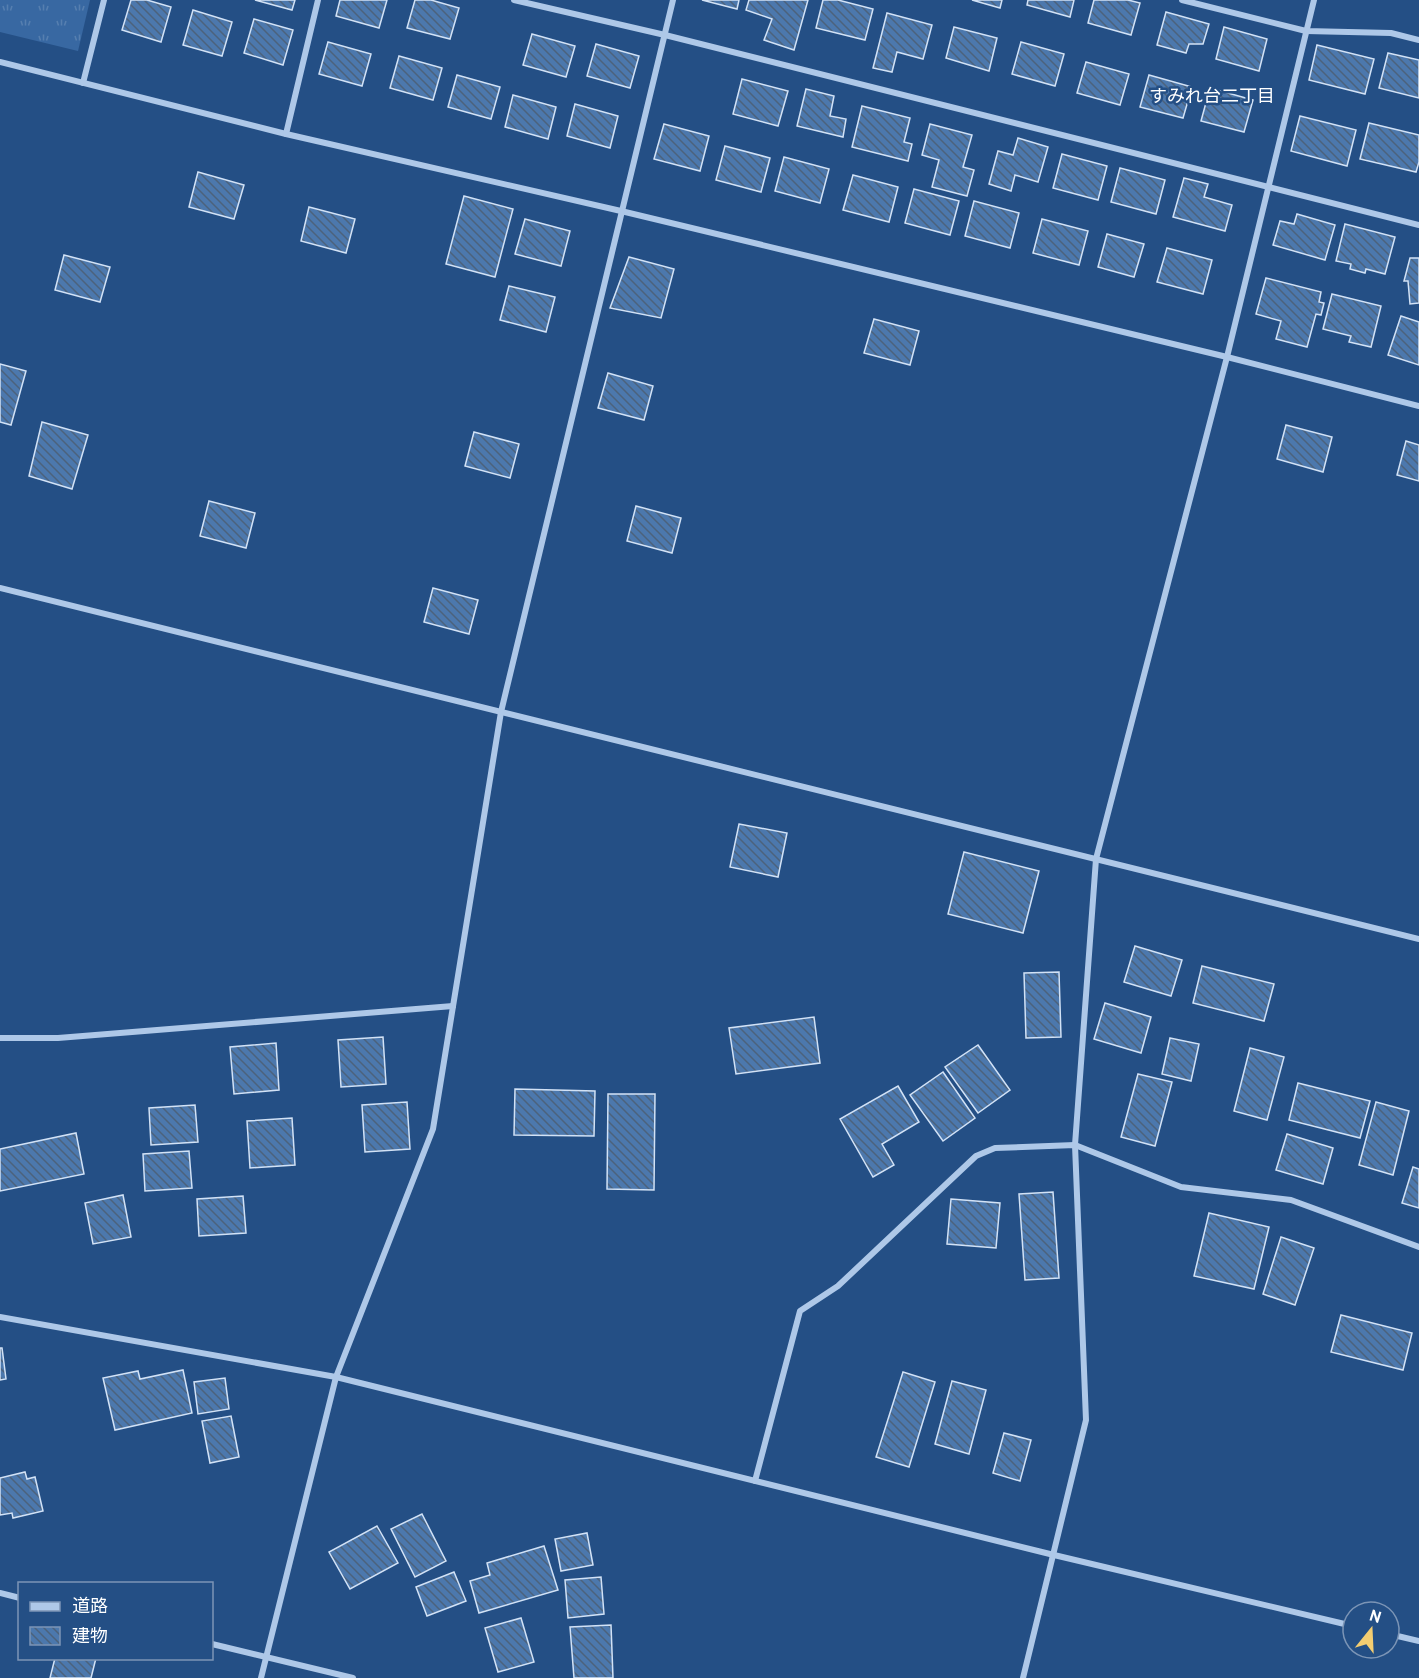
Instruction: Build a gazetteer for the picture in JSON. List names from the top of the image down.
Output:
{
  "districts": ["すみれ台二丁目"],
  "legend": ["道路", "建物"],
  "north": "top"
}
